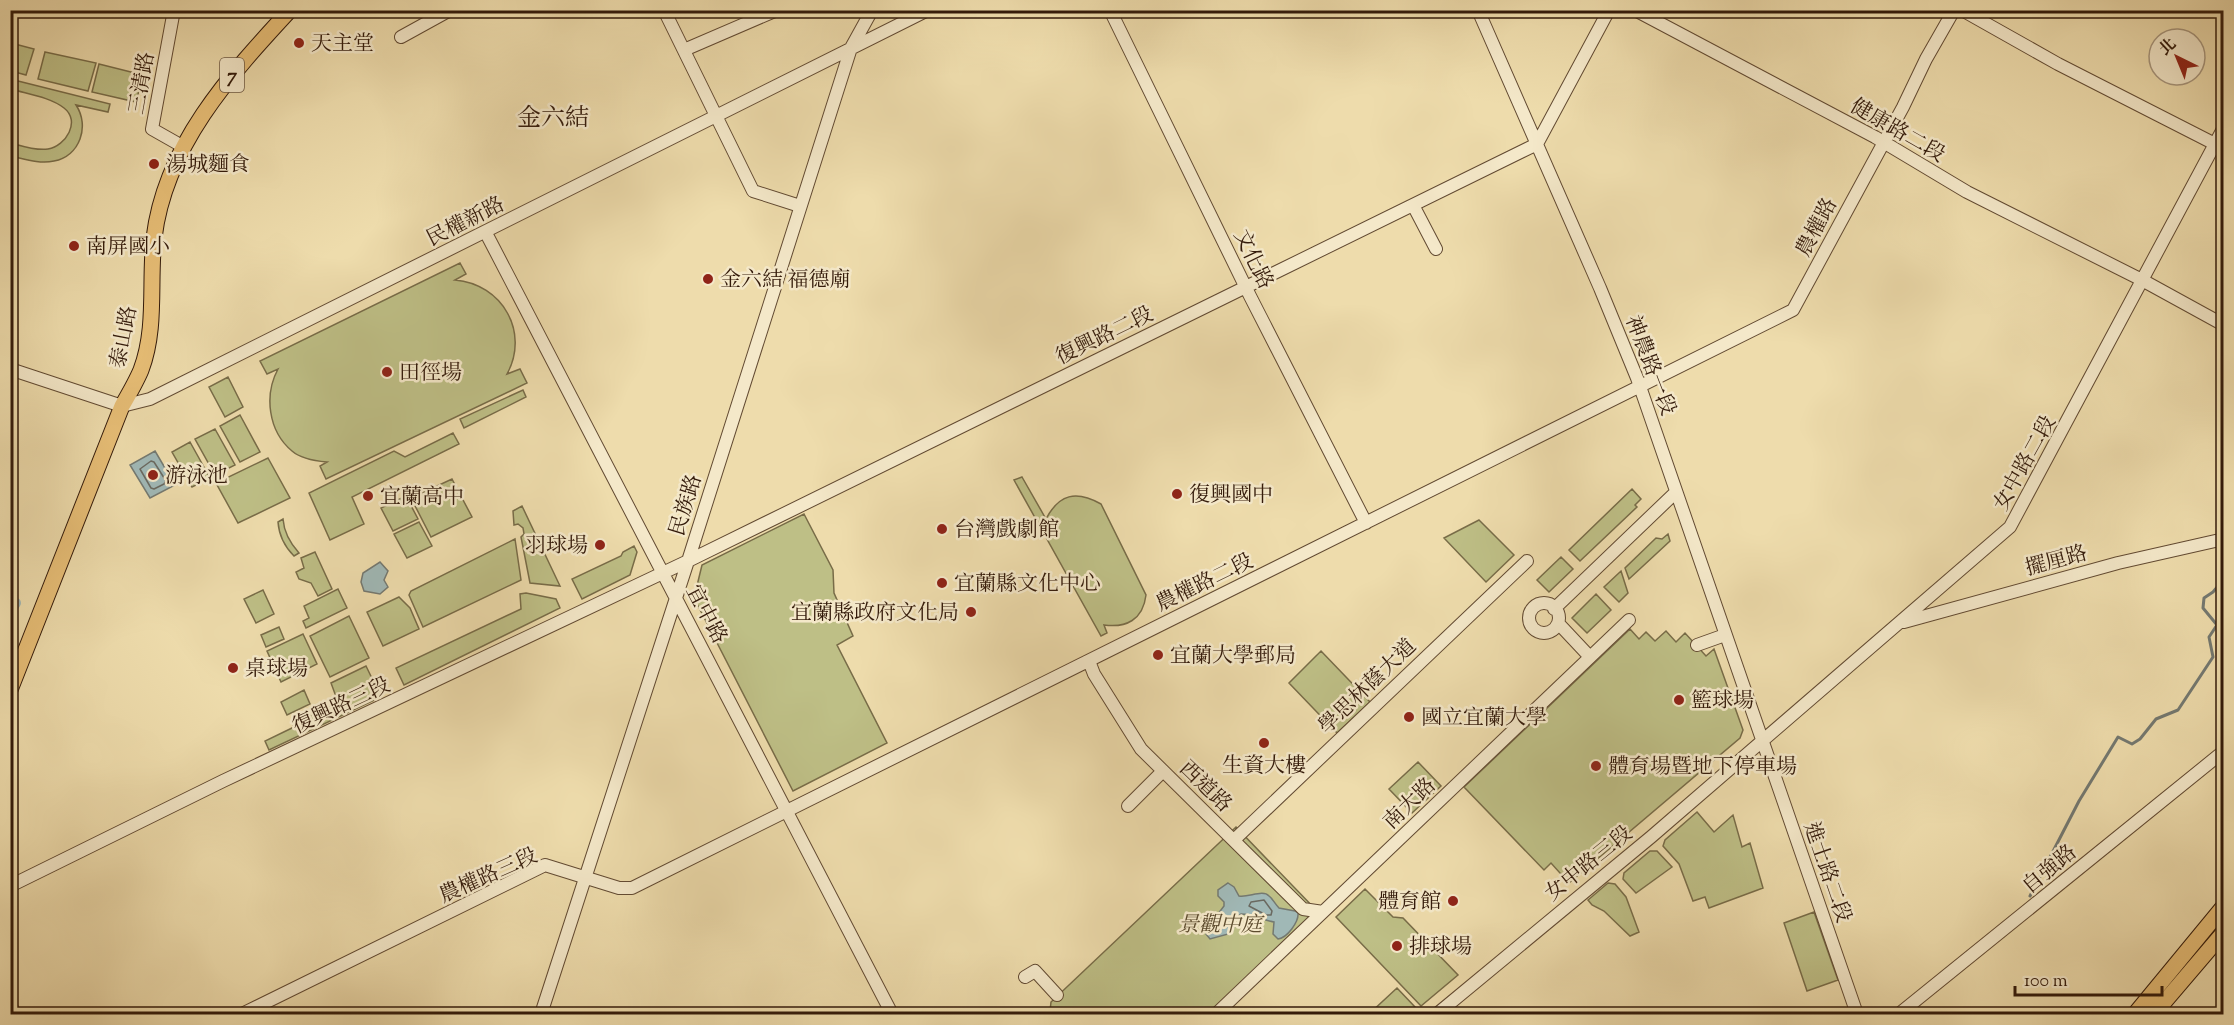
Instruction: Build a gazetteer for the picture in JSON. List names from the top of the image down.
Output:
{
  "streets": {
    "main road": ["7", "泰山路"],
    "street": [
      "三清路",
      "健康路二段",
      "民權新路",
      "農權路",
      "文化路",
      "復興路二段",
      "神農路一段",
      "女中路二段",
      "民族路",
      "擺厘路",
      "農權路二段",
      "宜中路",
      "學思林蔭大道",
      "復興路三段",
      "西道路",
      "南大路",
      "女中路三段",
      "自強路",
      "進士路二段",
      "農權路三段"
    ]
  },
  "crossings": [
    ["三清路", "泰山路"],
    ["健康路二段", "農權路"],
    ["健康路二段", "女中路二段"],
    ["民權新路", "泰山路"],
    ["民權新路", "民族路"],
    ["民權新路", "宜中路"],
    ["農權路", "神農路一段"],
    ["農權路", "農權路二段"],
    ["文化路", "復興路二段"],
    ["文化路", "農權路二段"],
    ["復興路二段", "神農路一段"],
    ["復興路二段", "民族路"],
    ["復興路二段", "復興路三段"],
    ["神農路一段", "女中路二段"],
    ["神農路一段", "農權路二段"],
    ["神農路一段", "女中路三段"],
    ["神農路一段", "進士路二段"],
    ["女中路二段", "擺厘路"],
    ["女中路二段", "女中路三段"],
    ["女中路二段", "進士路二段"],
    ["民族路", "宜中路"],
    ["民族路", "復興路三段"],
    ["民族路", "農權路三段"],
    ["農權路二段", "宜中路"],
    ["農權路二段", "西道路"],
    ["農權路二段", "農權路三段"],
    ["宜中路", "復興路三段"],
    ["宜中路", "農權路三段"],
    ["學思林蔭大道", "西道路"],
    ["西道路", "南大路"],
    ["女中路三段", "進士路二段"]
  ],
  "districts": ["金六結"],
  "parks": ["景觀中庭"],
  "places": [
    "天主堂",
    "湯城麵食",
    "南屏國小",
    "金六結 福德廟",
    "田徑場",
    "游泳池",
    "復興國中",
    "宜蘭高中",
    "台灣戲劇館",
    "羽球場",
    "宜蘭縣文化中心",
    "宜蘭縣政府文化局",
    "宜蘭大學郵局",
    "桌球場",
    "籃球場",
    "國立宜蘭大學",
    "生資大樓",
    "體育場暨地下停車場",
    "體育館",
    "排球場"
  ],
  "scale_bar": "100 m",
  "north": "top left"
}
